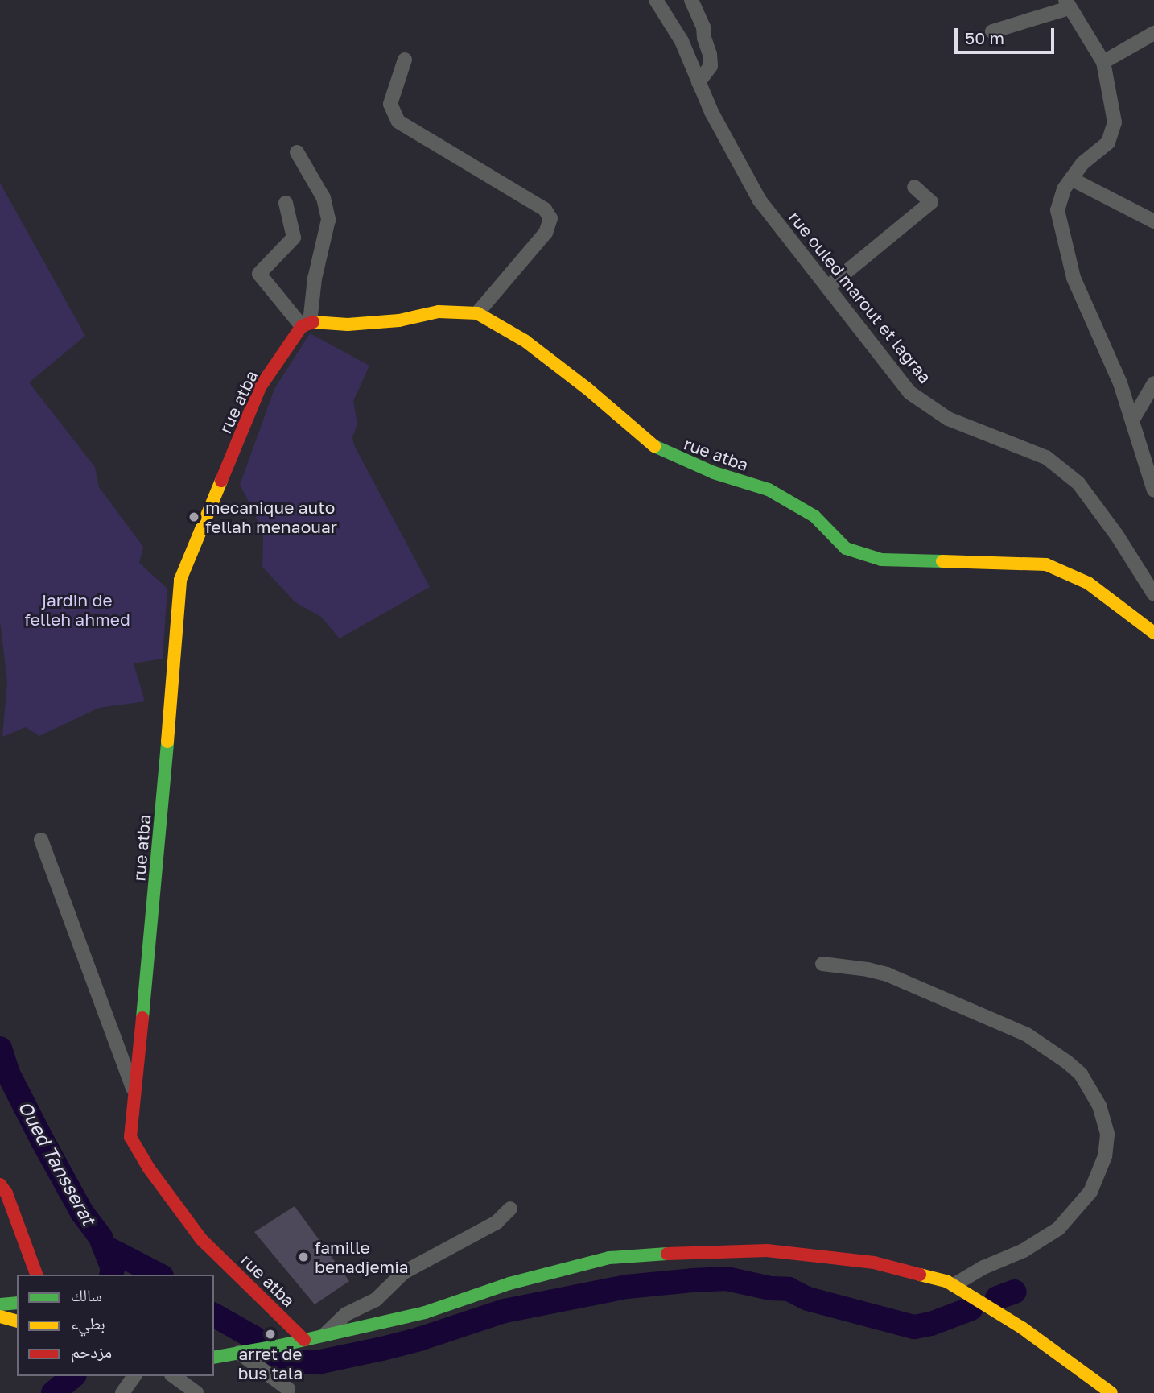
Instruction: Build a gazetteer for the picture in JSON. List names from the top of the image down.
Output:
{
  "streets": {
    "street": ["rue ouled marout et lagraa", "rue atba"]
  },
  "water": ["Oued Tansserat"],
  "parks": ["jardin de felleh ahmed"],
  "places": ["mecanique auto fellah menaouar", "famille benadjemia", "arret de bus tala"],
  "legend": ["سالك", "بطيء", "مزدحم"],
  "scale_bar": "50 m"
}
